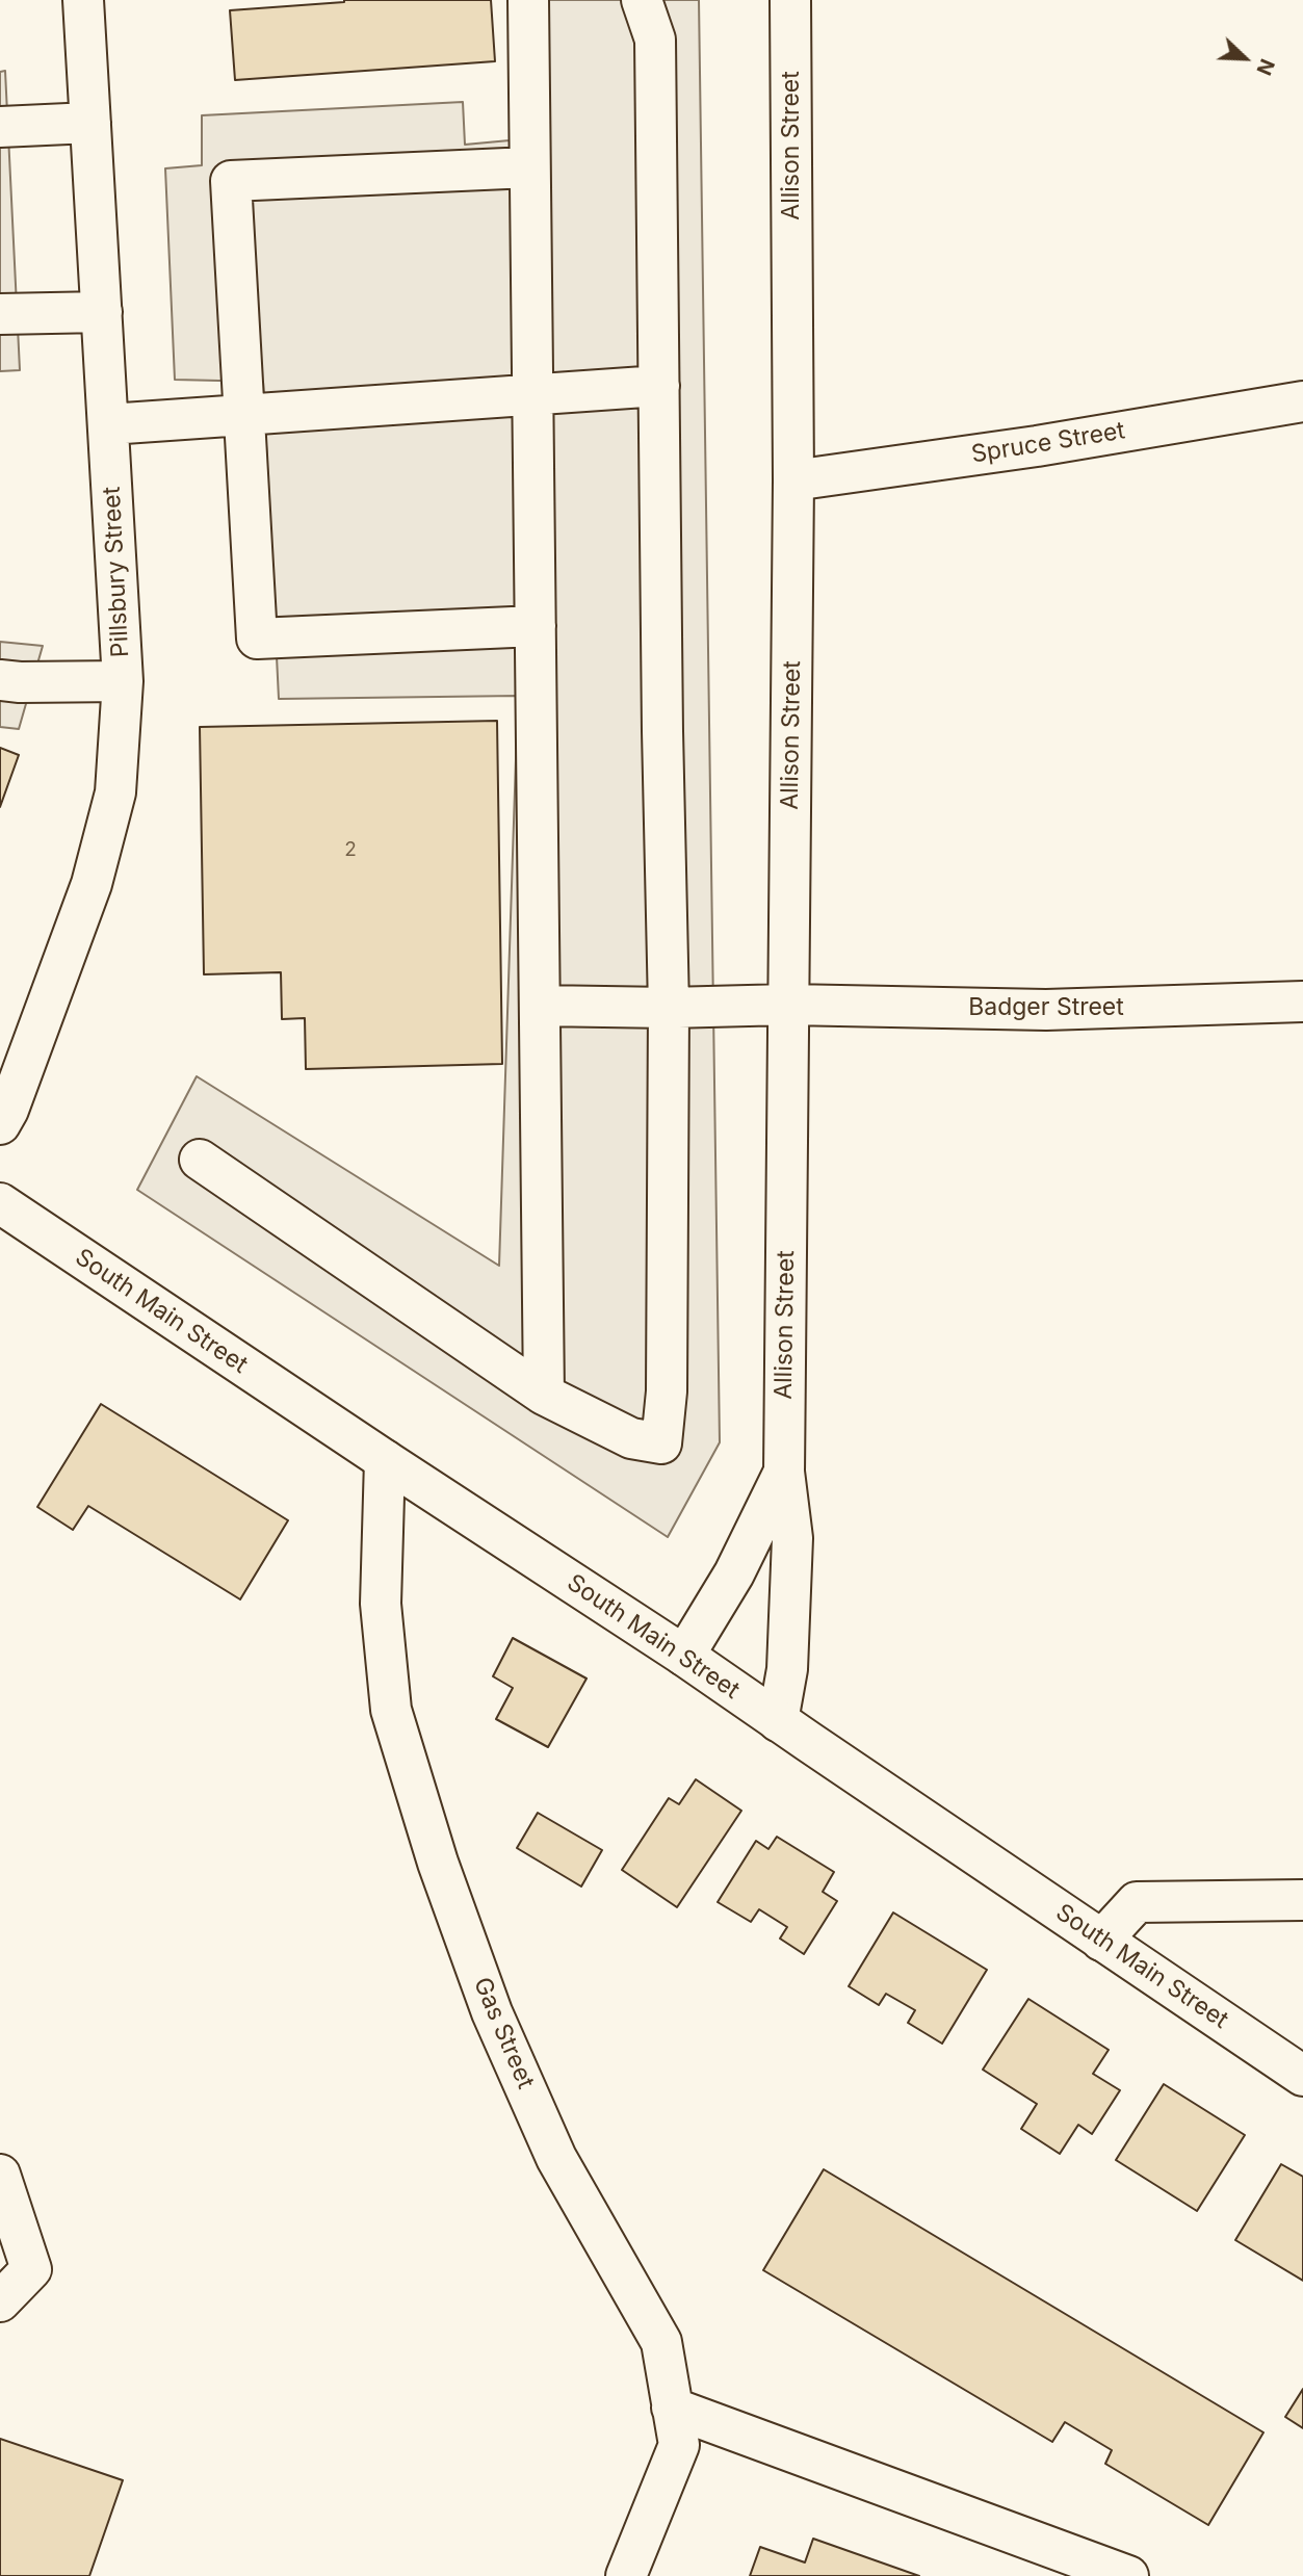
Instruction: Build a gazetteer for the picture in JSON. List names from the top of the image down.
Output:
{
  "streets": {
    "street": [
      "Allison Street",
      "Spruce Street",
      "Pillsbury Street",
      "Badger Street",
      "South Main Street",
      "Gas Street"
    ]
  },
  "crossings": [
    ["Allison Street", "Spruce Street"],
    ["Allison Street", "Badger Street"],
    ["Allison Street", "South Main Street"],
    ["South Main Street", "Gas Street"]
  ],
  "house_numbers": ["2"],
  "north": "bottom right"
}
